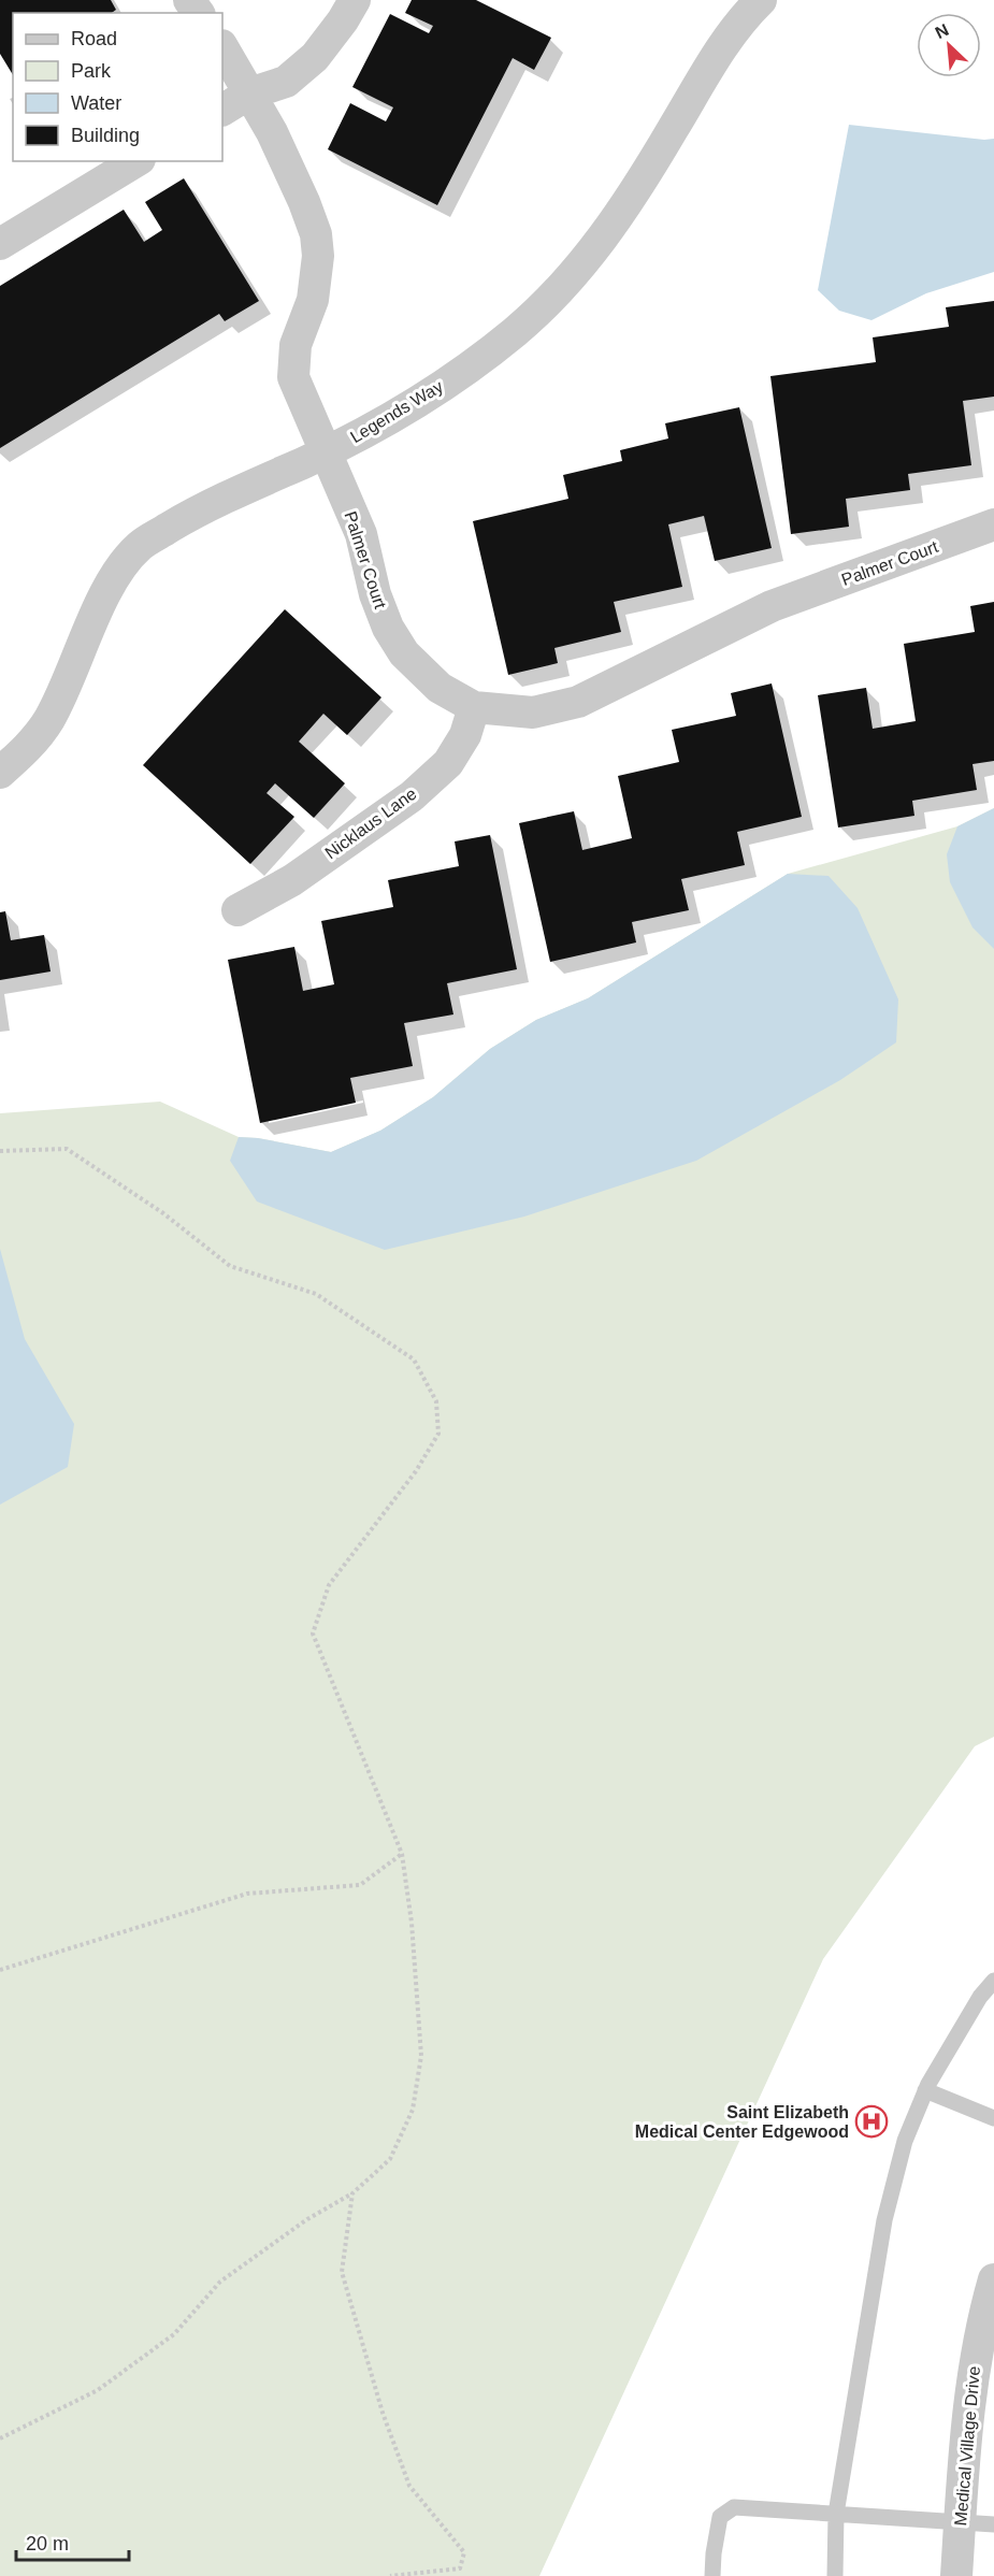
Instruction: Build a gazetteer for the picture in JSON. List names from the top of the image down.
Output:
{
  "streets": {
    "street": [
      "Legends Way",
      "Palmer Court",
      "Nicklaus Lane",
      "Medical Village Drive"
    ]
  },
  "crossings": [
    ["Legends Way", "Palmer Court"],
    ["Palmer Court", "Nicklaus Lane"]
  ],
  "places": {
    "hospital": ["Saint Elizabeth Medical Center Edgewood"]
  },
  "legend": [
    "Road",
    "Park",
    "Water",
    "Building"
  ],
  "scale_bar": "20 m",
  "north": "top left"
}
